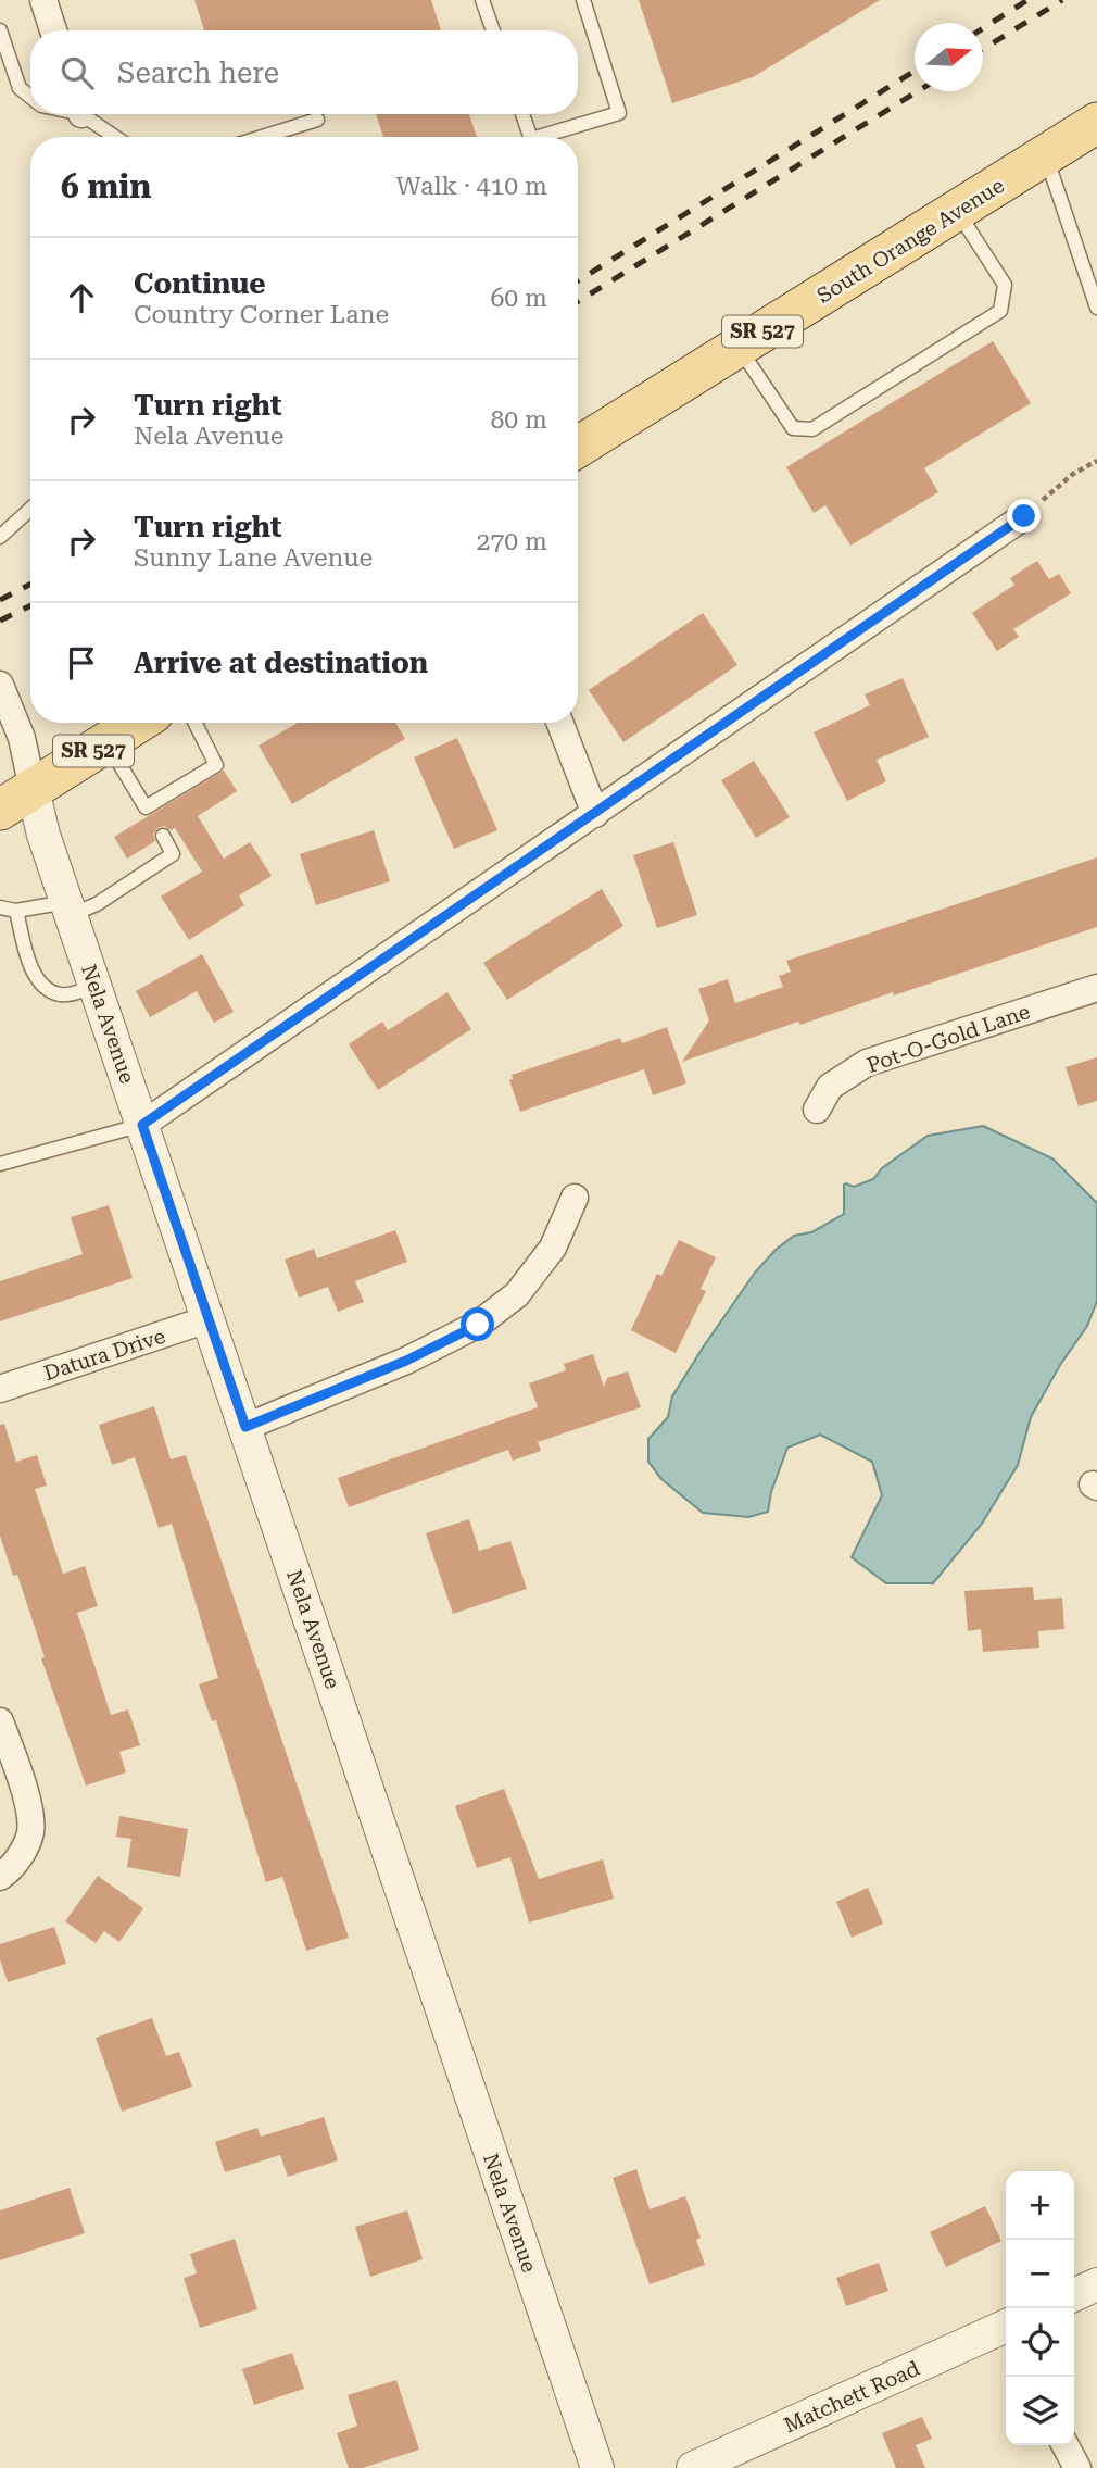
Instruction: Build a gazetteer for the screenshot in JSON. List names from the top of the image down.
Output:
{
  "streets": {
    "main road": ["South Orange Avenue", "SR 527"],
    "street": [
      "Nela Avenue",
      "Pot-O-Gold Lane",
      "Datura Drive",
      "Matchett Road"
    ]
  },
  "crossings": [
    ["SR 527", "Nela Avenue"],
    ["Nela Avenue", "Datura Drive"]
  ],
  "north": "right",
  "page": {
    "search": "Search here",
    "heading": ["6 min", "Walk · 410 m"],
    "list": [
      ["Continue", "Country Corner Lane", "60 m"],
      ["Turn right", "Nela Avenue", "80 m"],
      ["Turn right", "Sunny Lane Avenue", "270 m"],
      "Arrive at destination"
    ],
    "map_buttons": ["+", "−"]
  }
}
